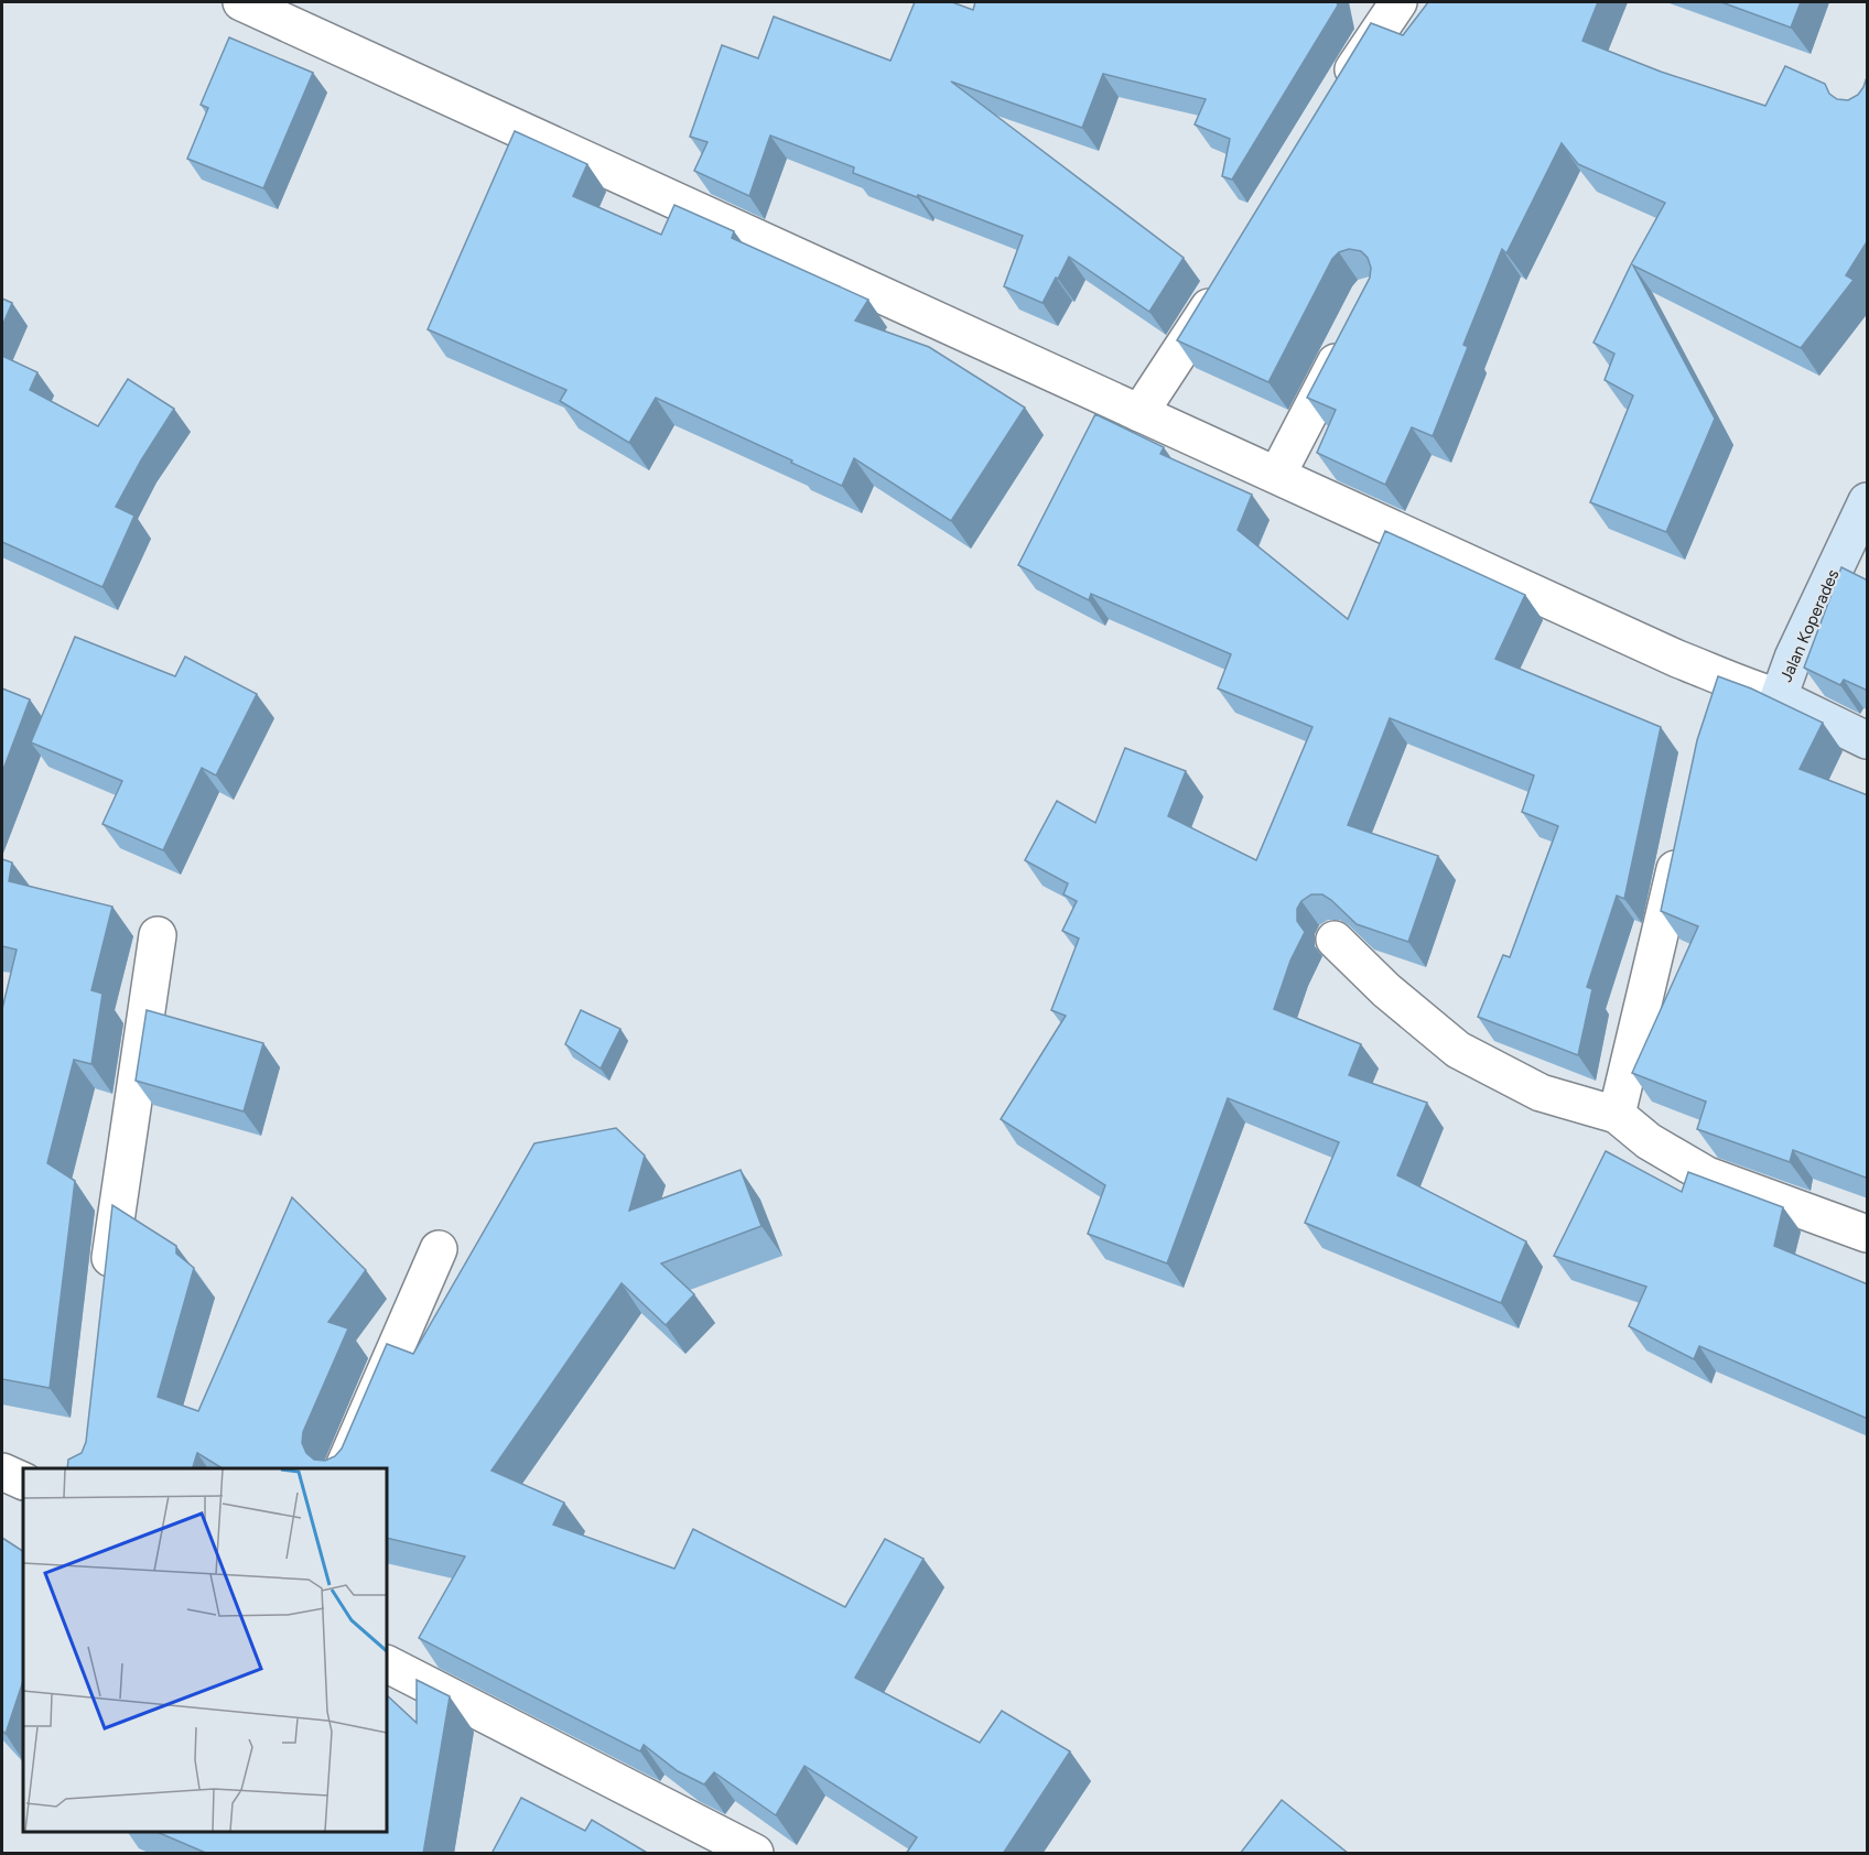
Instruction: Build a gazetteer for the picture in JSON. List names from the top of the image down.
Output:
{
  "streets": {
    "street": ["Jalan Koperades"]
  }
}
